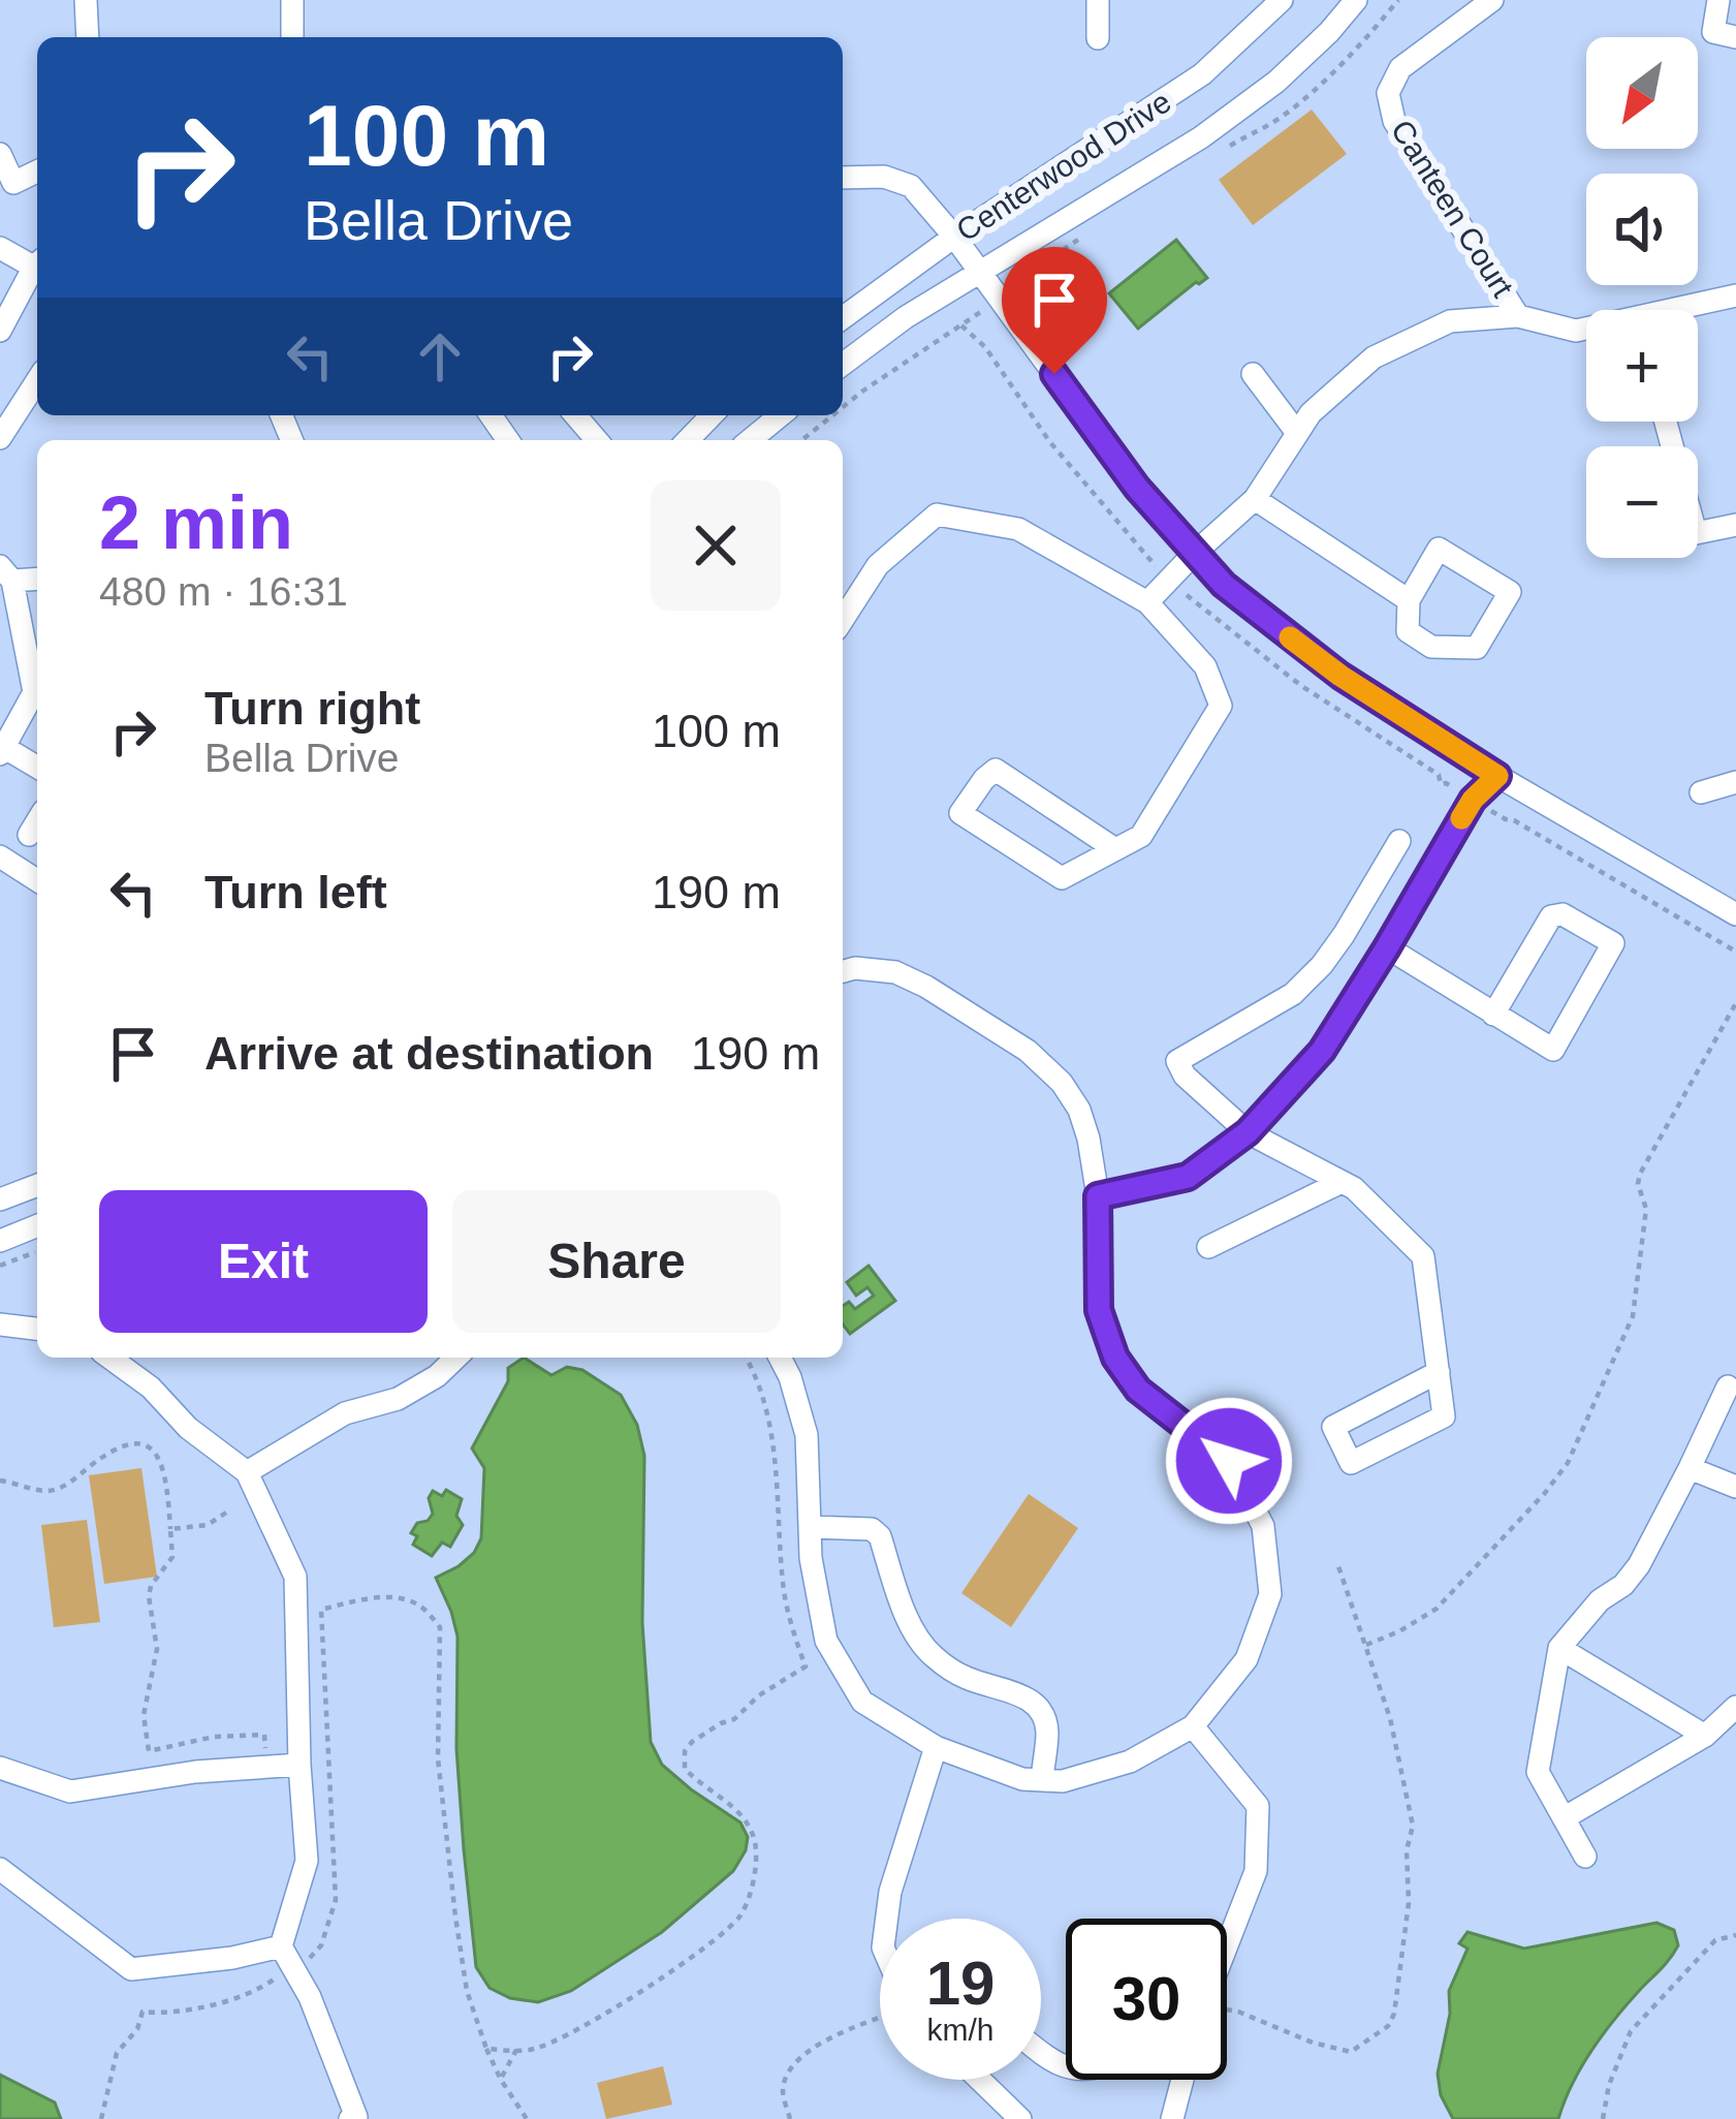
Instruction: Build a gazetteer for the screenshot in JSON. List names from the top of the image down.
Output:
{
  "streets": {
    "street": ["Centerwood Drive", "Canteen Court"]
  },
  "north": "bottom left",
  "page": {
    "map_buttons": ["+", "−"],
    "turn": ["100 m", "Bella Drive"],
    "heading": ["2 min", "480 m · 16:31"],
    "list": [
      {
        "name": "Turn right",
        "note": "Bella Drive",
        "value": "100 m"
      },
      {
        "name": "Turn left",
        "value": "190 m"
      },
      {
        "name": "Arrive at destination",
        "value": "190 m"
      }
    ],
    "buttons": ["Exit", "Share"],
    "speed": "19 km/h",
    "limit": "30"
  }
}
